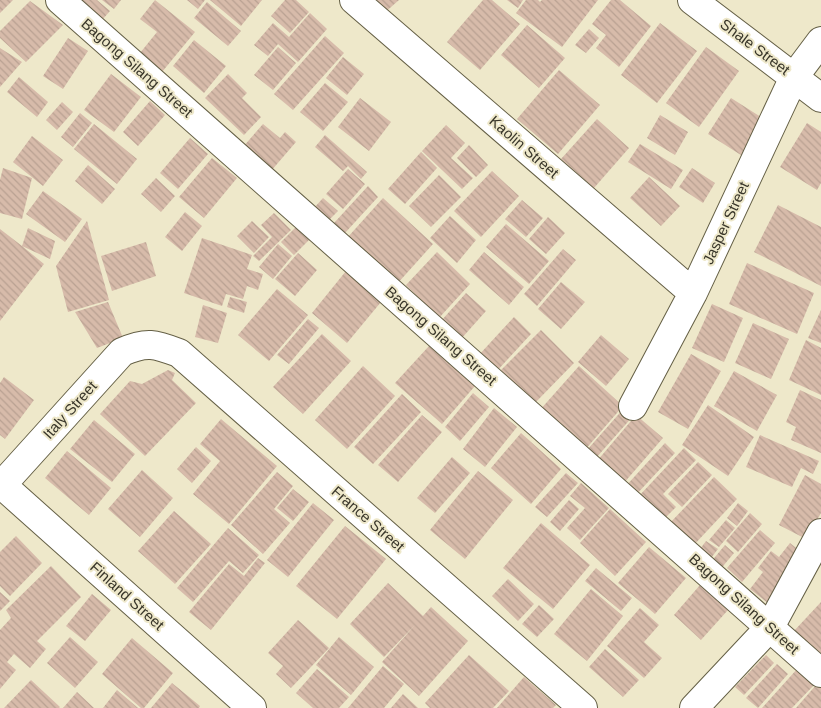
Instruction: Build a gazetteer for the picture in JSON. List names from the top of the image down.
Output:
{
  "streets": {
    "street": [
      "Shale Street",
      "Bagong Silang Street",
      "Kaolin Street",
      "Jasper Street",
      "Italy Street",
      "France Street",
      "Finland Street"
    ]
  },
  "crossings": [
    ["Shale Street", "Jasper Street"],
    ["Kaolin Street", "Jasper Street"],
    ["Italy Street", "France Street"],
    ["Italy Street", "Finland Street"]
  ]
}
